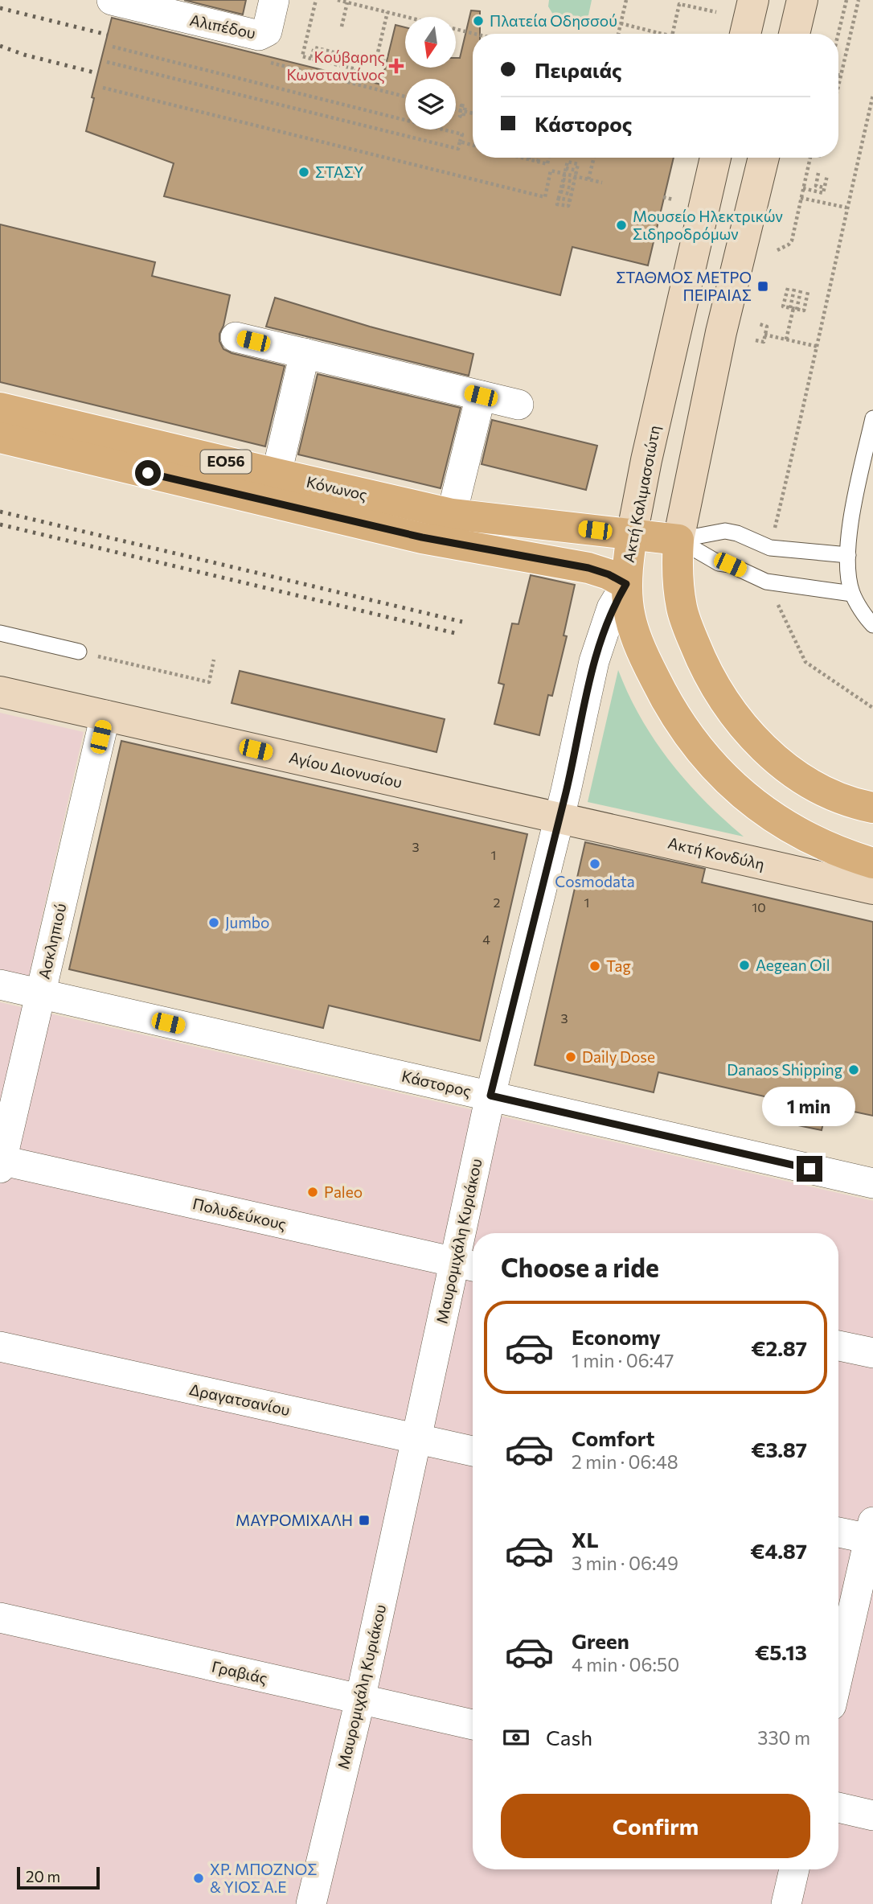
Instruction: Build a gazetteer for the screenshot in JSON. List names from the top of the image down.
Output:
{
  "streets": {
    "main road": [
      "ΕΟ56",
      "Κόνωνος",
      "Ακτή Καλιμασσιώτη",
      "Αγίου Διονυσίου",
      "Ακτή Κονδύλη"
    ],
    "street": [
      "Αλιπέδου",
      "Ασκληπιού",
      "Κάστορος",
      "Πολυδεύκους",
      "Μαυρομιχάλη Κυριάκου",
      "Δραγατσανίου",
      "Γραβιάς"
    ]
  },
  "crossings": [
    ["Κόνωνος", "Ακτή Καλιμασσιώτη"],
    ["Κόνωνος", "Μαυρομιχάλη Κυριάκου"],
    ["Ακτή Καλιμασσιώτη", "Μαυρομιχάλη Κυριάκου"],
    ["Αγίου Διονυσίου", "Ακτή Κονδύλη"],
    ["Αγίου Διονυσίου", "Ασκληπιού"],
    ["Αγίου Διονυσίου", "Μαυρομιχάλη Κυριάκου"],
    ["Ακτή Κονδύλη", "Μαυρομιχάλη Κυριάκου"],
    ["Ασκληπιού", "Κάστορος"],
    ["Ασκληπιού", "Πολυδεύκους"],
    ["Κάστορος", "Μαυρομιχάλη Κυριάκου"],
    ["Πολυδεύκους", "Μαυρομιχάλη Κυριάκου"],
    ["Μαυρομιχάλη Κυριάκου", "Δραγατσανίου"],
    ["Μαυρομιχάλη Κυριάκου", "Γραβιάς"]
  ],
  "places": {
    "other": [
      "Πλατεία Οδησσού",
      "ΣΤΑΣΥ",
      "Μουσείο Ηλεκτρικών Σιδηροδρόμων",
      "Cosmodata",
      "Jumbo",
      "Aegean Oil",
      "Tag",
      "Daily Dose",
      "Danaos Shipping",
      "Paleo",
      "ΧΡ. ΜΠΟΖΝΟΣ & ΥΙΟΣ Α.Ε"
    ],
    "health": ["Κούβαρης Κωνσταντίνος"],
    "transit": ["ΣΤΑΘΜΟΣ ΜΕΤΡΟ ΠΕΙΡΑΙΑΣ", "ΜΑΥΡΟΜΙΧΑΛΗ"]
  },
  "house_numbers": [
    "3",
    "1",
    "2",
    "1",
    "10",
    "4",
    "3"
  ],
  "scale_bar": "20 m",
  "north": "bottom",
  "page": {
    "banner": ["Πειραιάς", "Κάστορος"],
    "bubble": "1 min",
    "heading": "Choose a ride",
    "list": [
      {
        "name": "Economy",
        "note": "1 min · 06:47",
        "value": "€2.87"
      },
      {
        "name": "Comfort",
        "note": "2 min · 06:48",
        "value": "€3.87"
      },
      {
        "name": "XL",
        "note": "3 min · 06:49",
        "value": "€4.87"
      },
      {
        "name": "Green",
        "note": "4 min · 06:50",
        "value": "€5.13"
      }
    ],
    "pay": ["Cash", "330 m"],
    "buttons": "Confirm",
    "scale": "20 m"
  }
}
